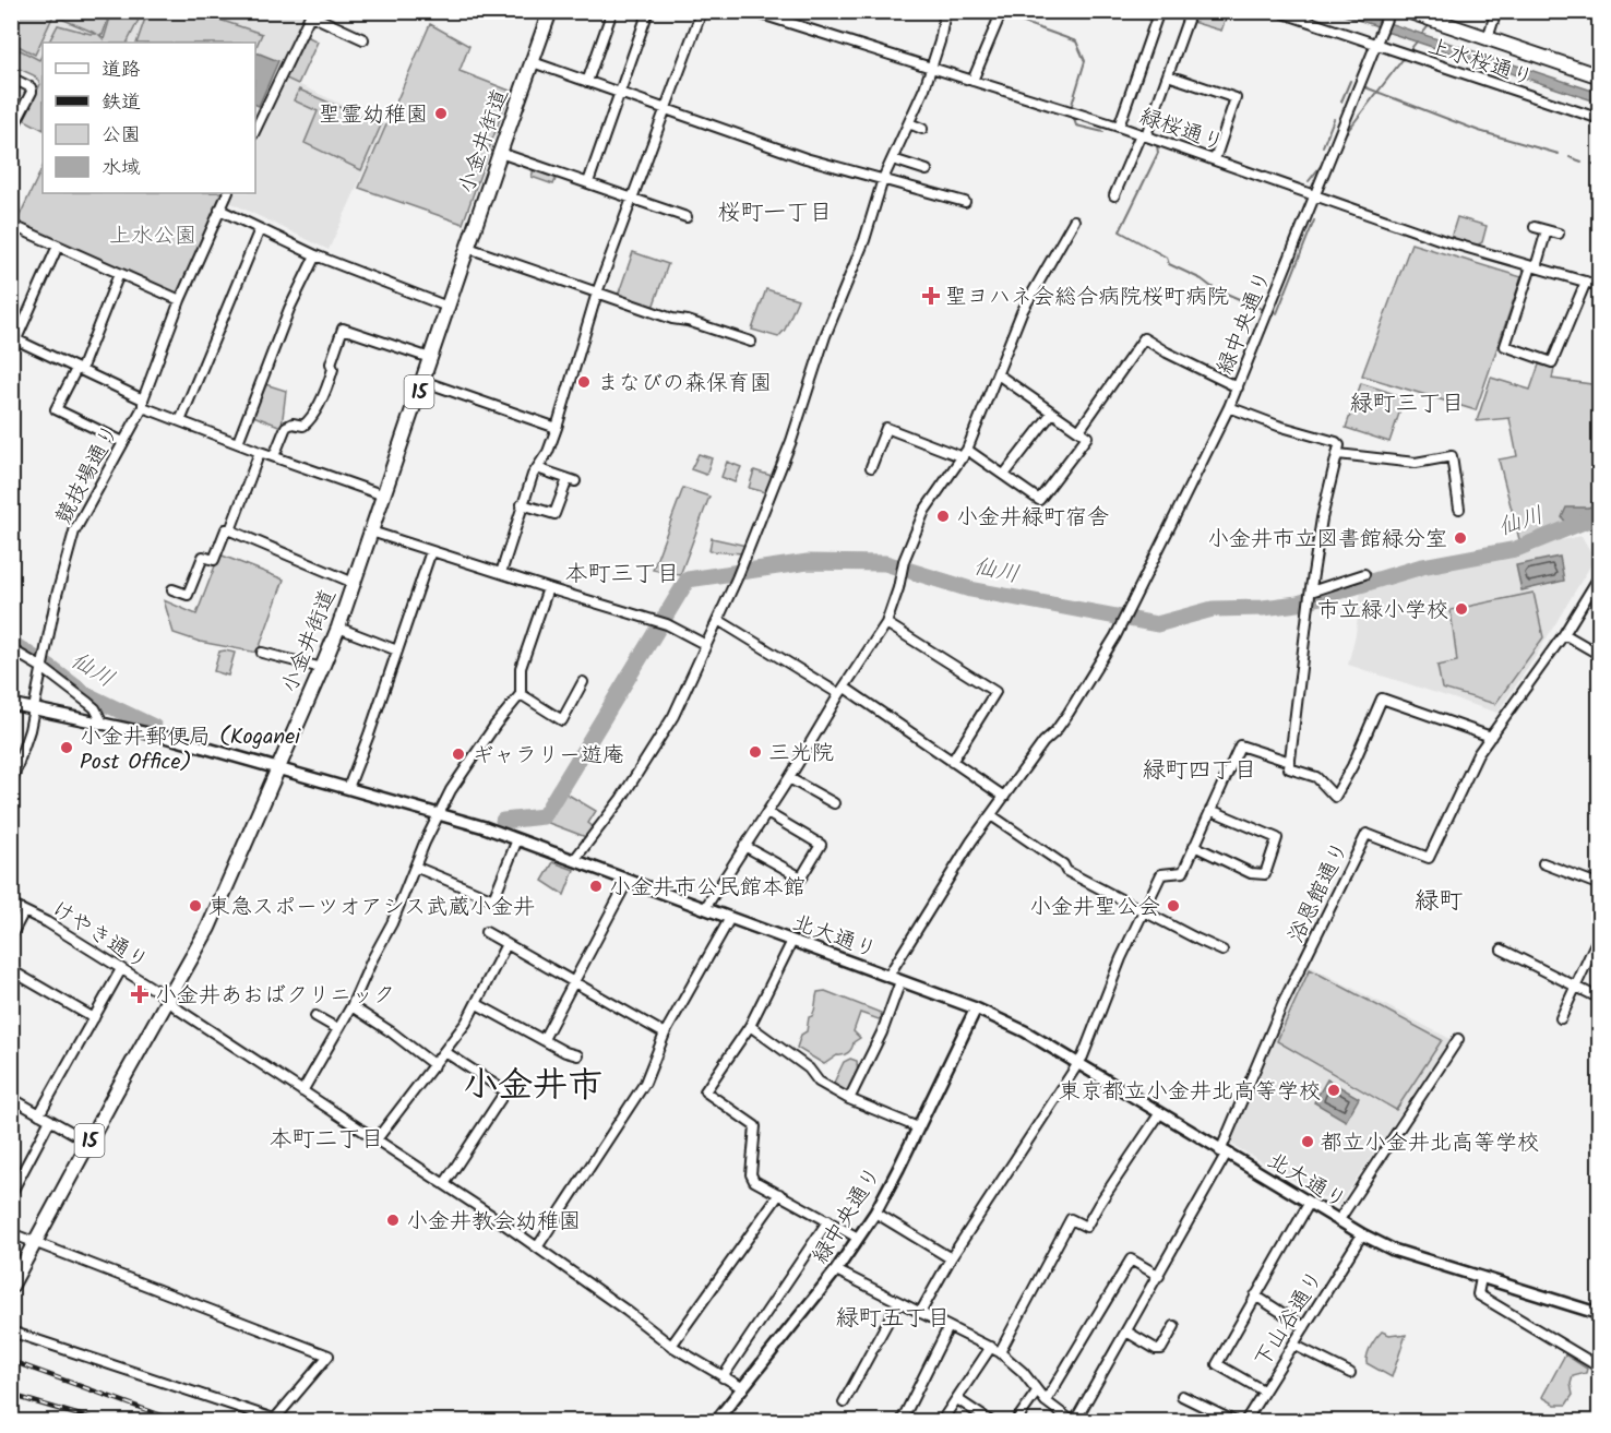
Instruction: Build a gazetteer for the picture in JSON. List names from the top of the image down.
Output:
{
  "streets": {
    "main road": ["小金井街道", "15"],
    "street": [
      "上水桜通り",
      "緑桜通り",
      "緑中央通り",
      "競技場通り",
      "浴恩館通り",
      "けやき通り",
      "北大通り",
      "下山谷通り"
    ]
  },
  "crossings": [
    ["上水桜通り", "緑中央通り"],
    ["緑桜通り", "緑中央通り"],
    ["小金井街道", "けやき通り"],
    ["小金井街道", "北大通り"],
    ["緑中央通り", "けやき通り"],
    ["緑中央通り", "北大通り"],
    ["競技場通り", "北大通り"],
    ["浴恩館通り", "北大通り"],
    ["北大通り", "下山谷通り"]
  ],
  "districts": [
    "桜町一丁目",
    "緑町三丁目",
    "本町三丁目",
    "緑町四丁目",
    "緑町",
    "小金井市",
    "本町二丁目",
    "緑町五丁目"
  ],
  "water": ["仙川"],
  "parks": ["上水公園"],
  "places": {
    "other": [
      "聖霊幼稚園",
      "まなびの森保育園",
      "小金井緑町宿舎",
      "小金井市立図書館緑分室",
      "市立緑小学校",
      "小金井郵便局 (Koganei Post Office)",
      "三光院",
      "ギャラリー遊庵",
      "小金井市公民館本館",
      "東急スポーツオアシス武蔵小金井",
      "小金井聖公会",
      "東京都立小金井北高等学校",
      "都立小金井北高等学校",
      "小金井教会幼稚園"
    ],
    "health": ["聖ヨハネ会総合病院桜町病院", "小金井あおばクリニック"]
  },
  "legend": [
    "道路",
    "鉄道",
    "公園",
    "水域"
  ]
}
